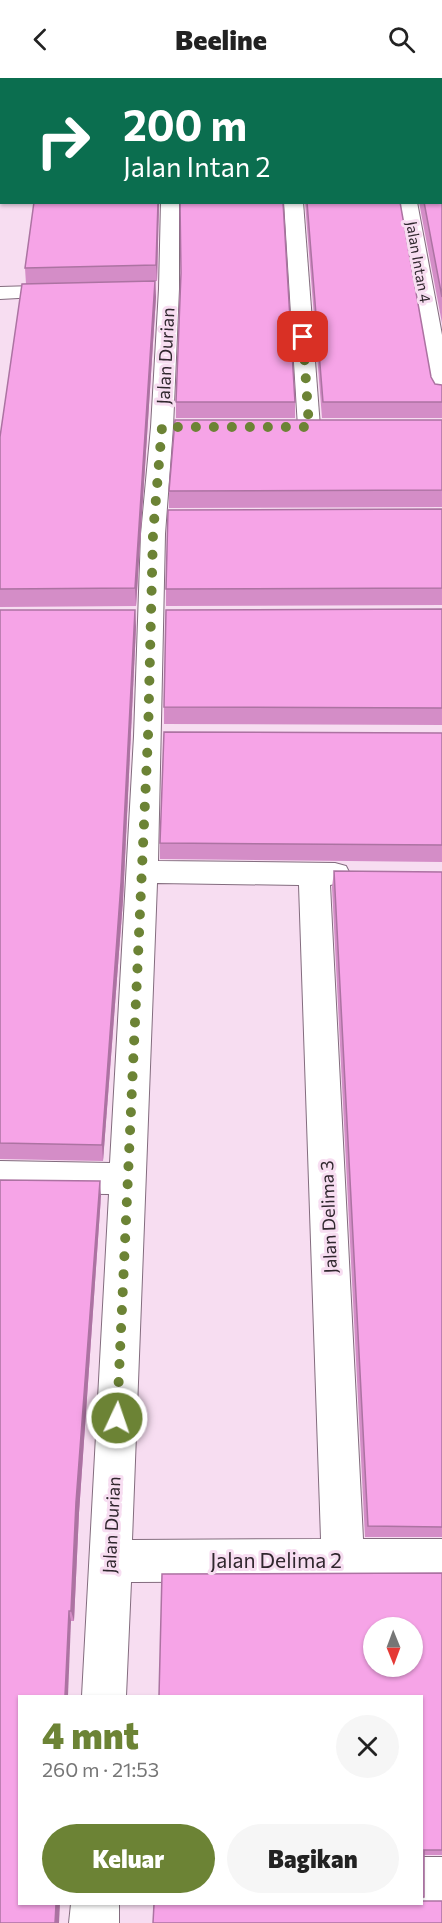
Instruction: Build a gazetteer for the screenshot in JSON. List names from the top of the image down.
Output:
{
  "streets": {
    "street": [
      "Jalan Intan 4",
      "Jalan Durian",
      "Jalan Delima 3",
      "Jalan Delima 2"
    ]
  },
  "crossings": [
    ["Jalan Durian", "Jalan Delima 2"],
    ["Jalan Delima 3", "Jalan Delima 2"]
  ],
  "north": "bottom",
  "page": {
    "header": "Beeline",
    "turn": ["200 m", "Jalan Intan 2"],
    "heading": ["4 mnt", "260 m · 21:53"],
    "buttons": ["Keluar", "Bagikan"]
  }
}
